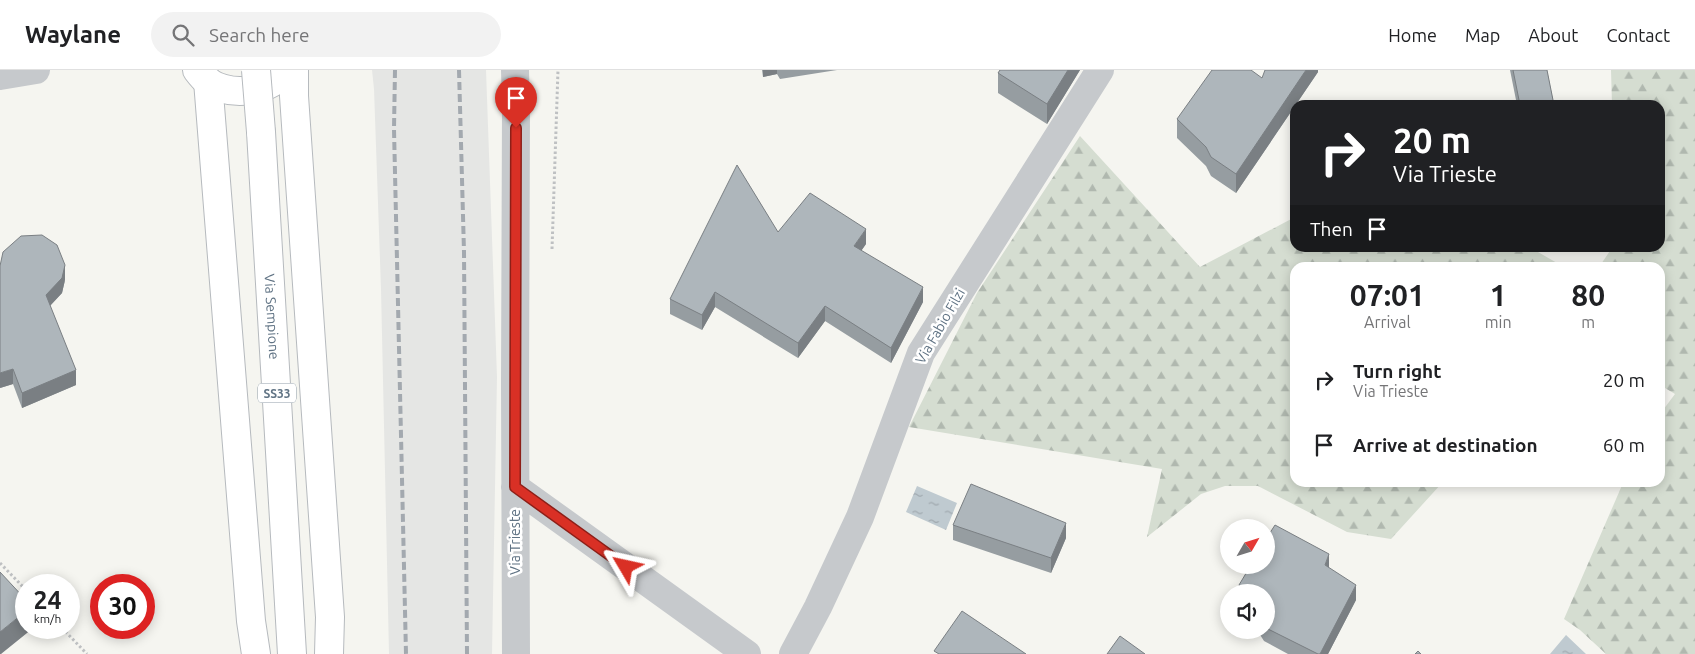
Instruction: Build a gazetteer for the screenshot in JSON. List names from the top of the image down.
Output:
{
  "streets": {
    "main road": ["Via Sempione", "SS33"],
    "street": ["Via Fabio Filzi", "Via Trieste"]
  },
  "north": "top right",
  "page": {
    "header": "Waylane",
    "search": "Search here",
    "nav": [
      "Home",
      "Map",
      "About",
      "Contact"
    ],
    "turn": ["20 m", "Via Trieste"],
    "then": "Then",
    "eta": [
      "07:01",
      "Arrival",
      "1",
      "min",
      "80",
      "m"
    ],
    "list": [
      {
        "name": "Turn right",
        "note": "Via Trieste",
        "value": "20 m"
      },
      {
        "name": "Arrive at destination",
        "value": "60 m"
      }
    ],
    "speed": "24 km/h",
    "limit": "30"
  }
}
